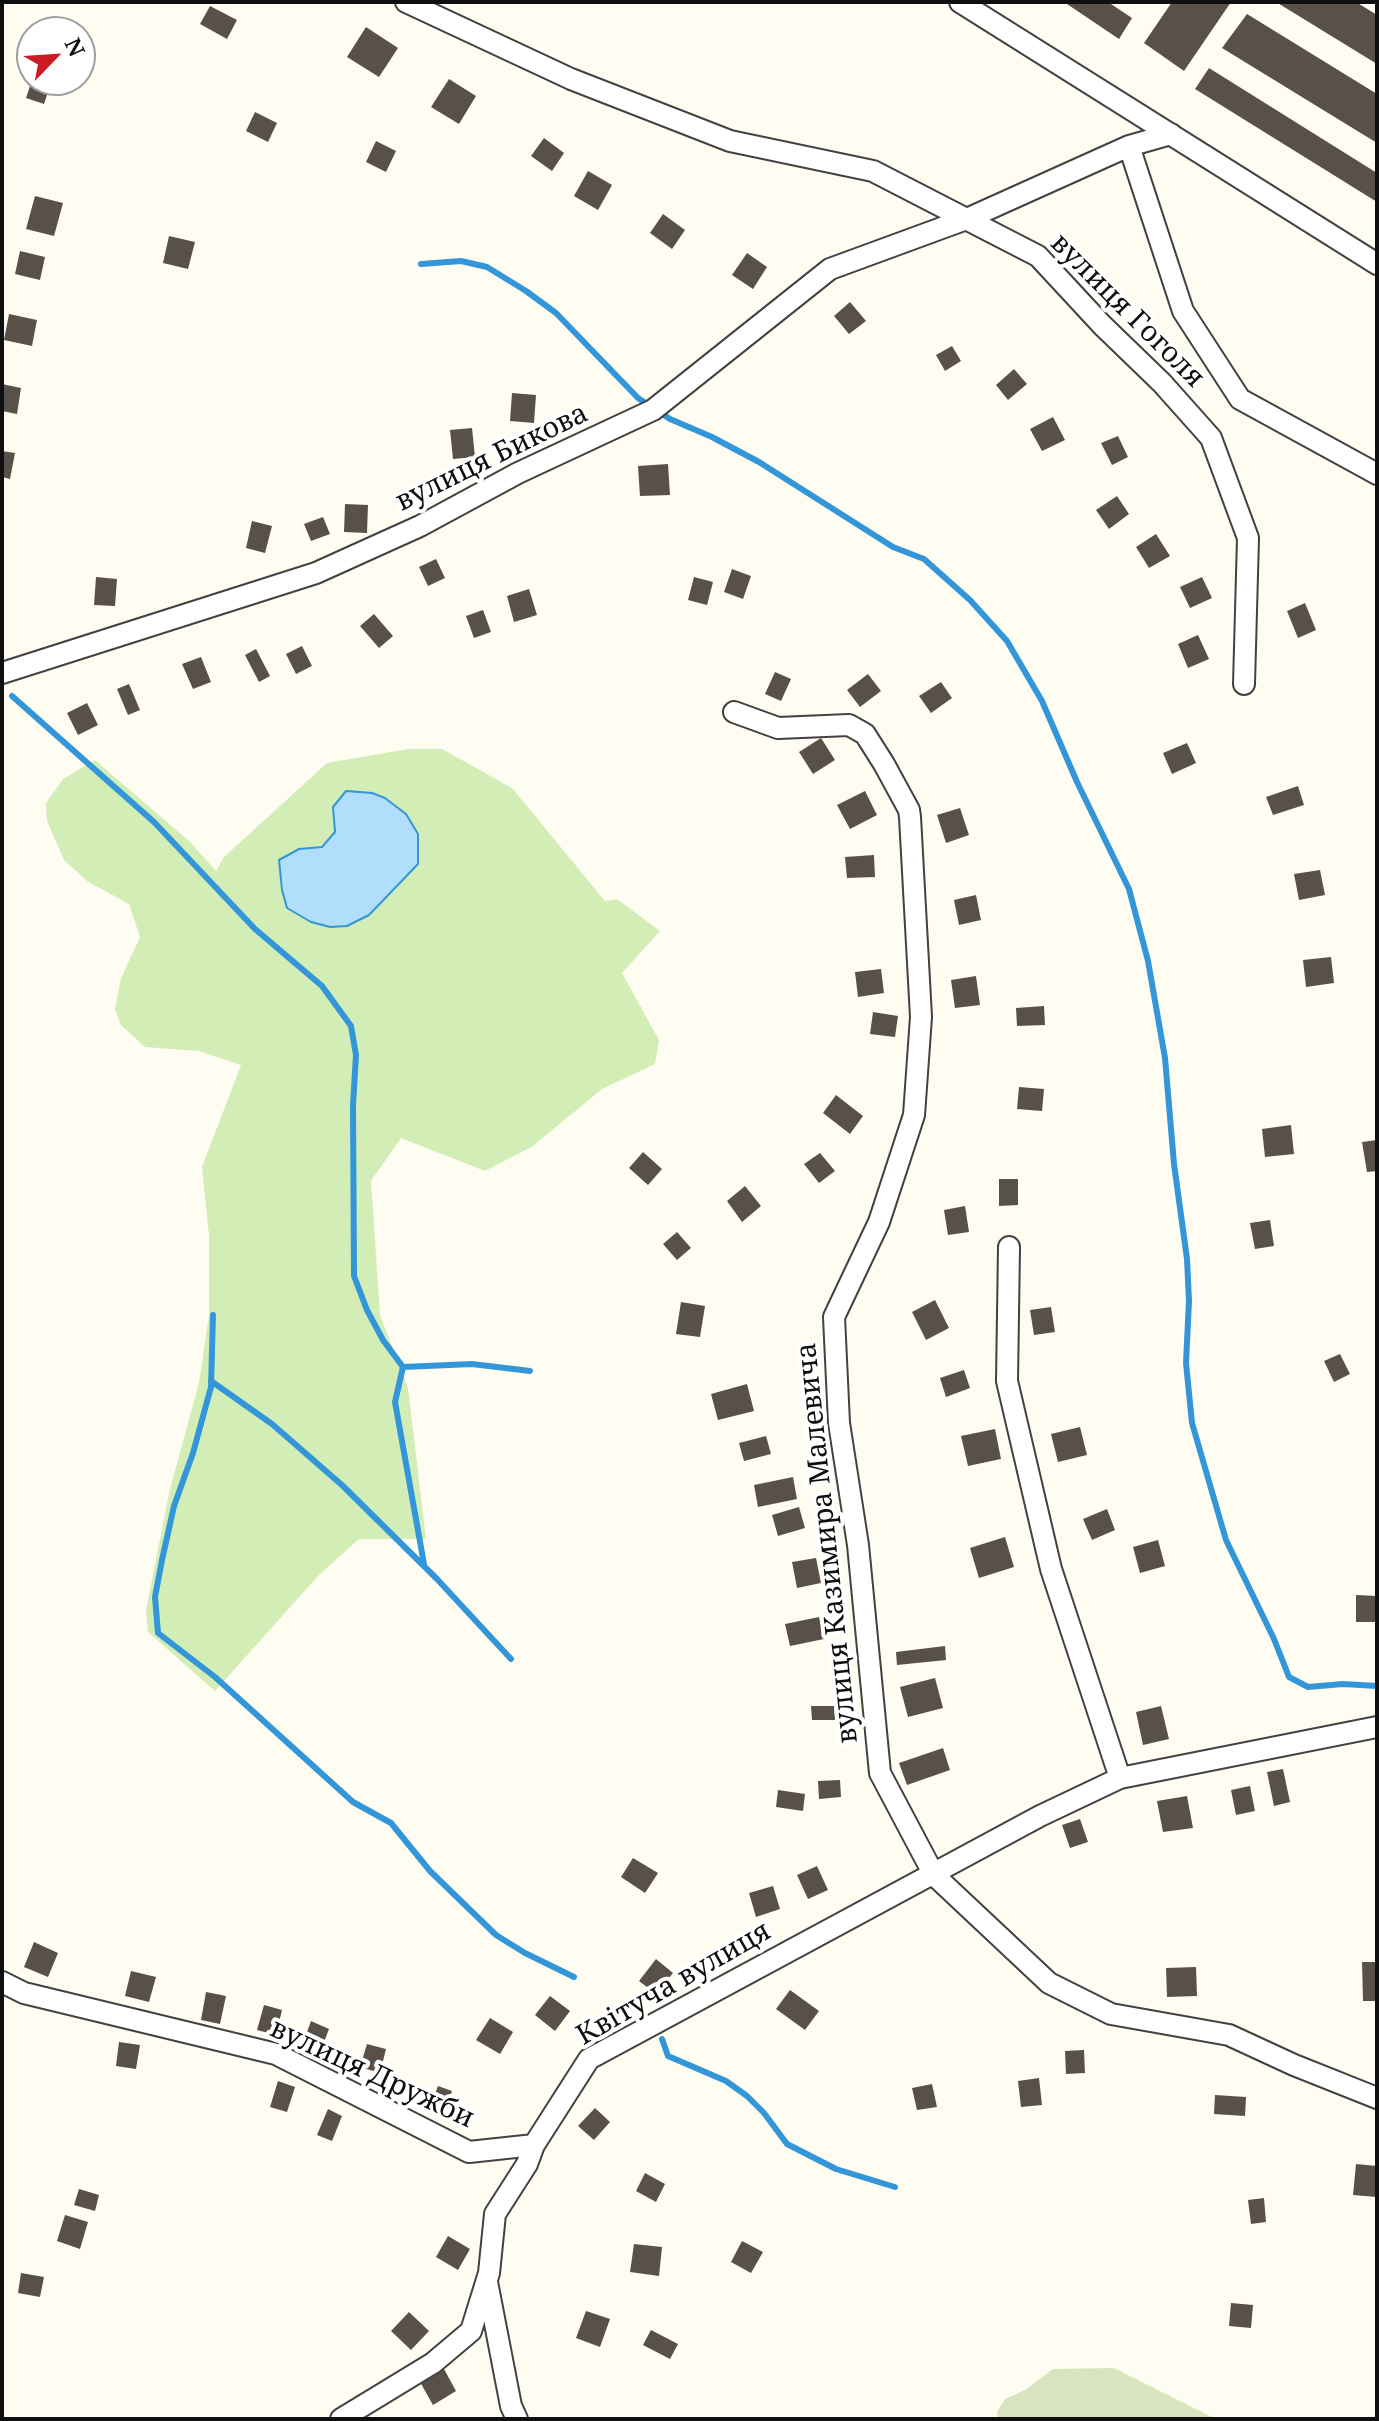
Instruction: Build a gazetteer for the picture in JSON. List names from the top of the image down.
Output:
{
  "streets": {
    "street": [
      "вулиця Гоголя",
      "вулиця Бикова",
      "вулиця Казимира Малевича",
      "Квітуча вулиця",
      "вулиця Дружби"
    ]
  },
  "crossings": [
    ["вулиця Гоголя", "вулиця Бикова"],
    ["вулиця Казимира Малевича", "Квітуча вулиця"],
    ["Квітуча вулиця", "вулиця Дружби"]
  ],
  "north": "top right"
}
